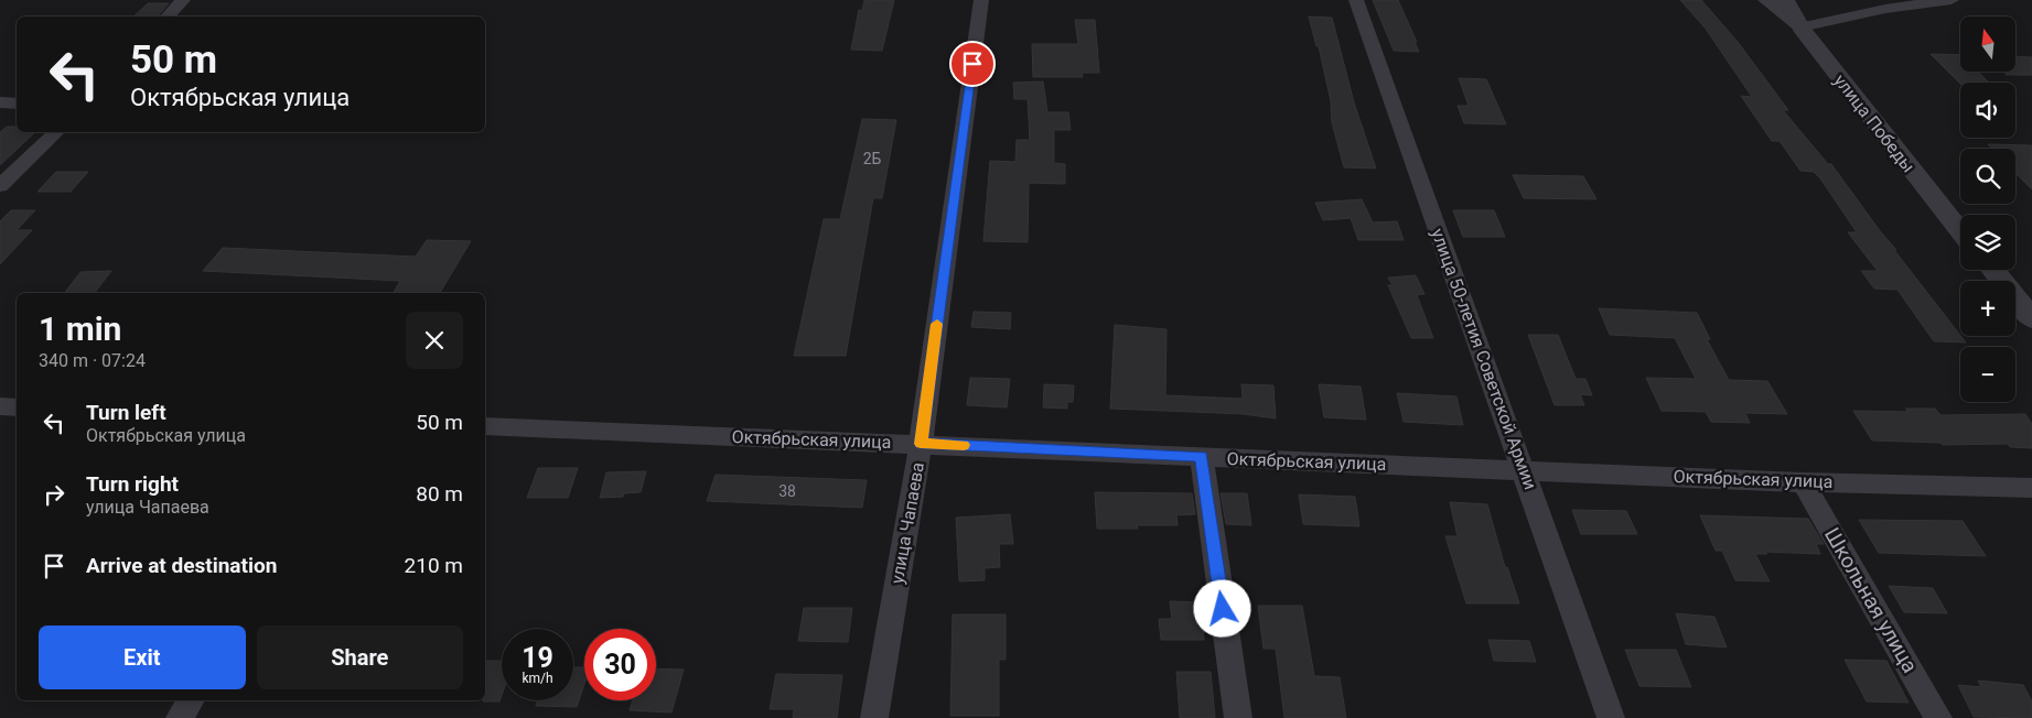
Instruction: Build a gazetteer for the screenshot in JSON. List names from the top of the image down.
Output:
{
  "streets": {
    "street": [
      "улица Победы",
      "улица 50-летия Советской Армии",
      "Октябрьская улица",
      "улица Чапаева",
      "Школьная улица"
    ]
  },
  "crossings": [
    ["улица 50-летия Советской Армии", "Октябрьская улица"],
    ["Октябрьская улица", "улица Чапаева"],
    ["Октябрьская улица", "Школьная улица"]
  ],
  "house_numbers": ["2Б", "38"],
  "north": "top",
  "page": {
    "map_buttons": ["+", "−"],
    "turn": ["50 m", "Октябрьская улица"],
    "heading": ["1 min", "340 m · 07:24"],
    "list": [
      {
        "name": "Turn left",
        "note": "Октябрьская улица",
        "value": "50 m"
      },
      {
        "name": "Turn right",
        "note": "улица Чапаева",
        "value": "80 m"
      },
      {
        "name": "Arrive at destination",
        "value": "210 m"
      }
    ],
    "buttons": ["Exit", "Share"],
    "speed": "19 km/h",
    "limit": "30"
  }
}
